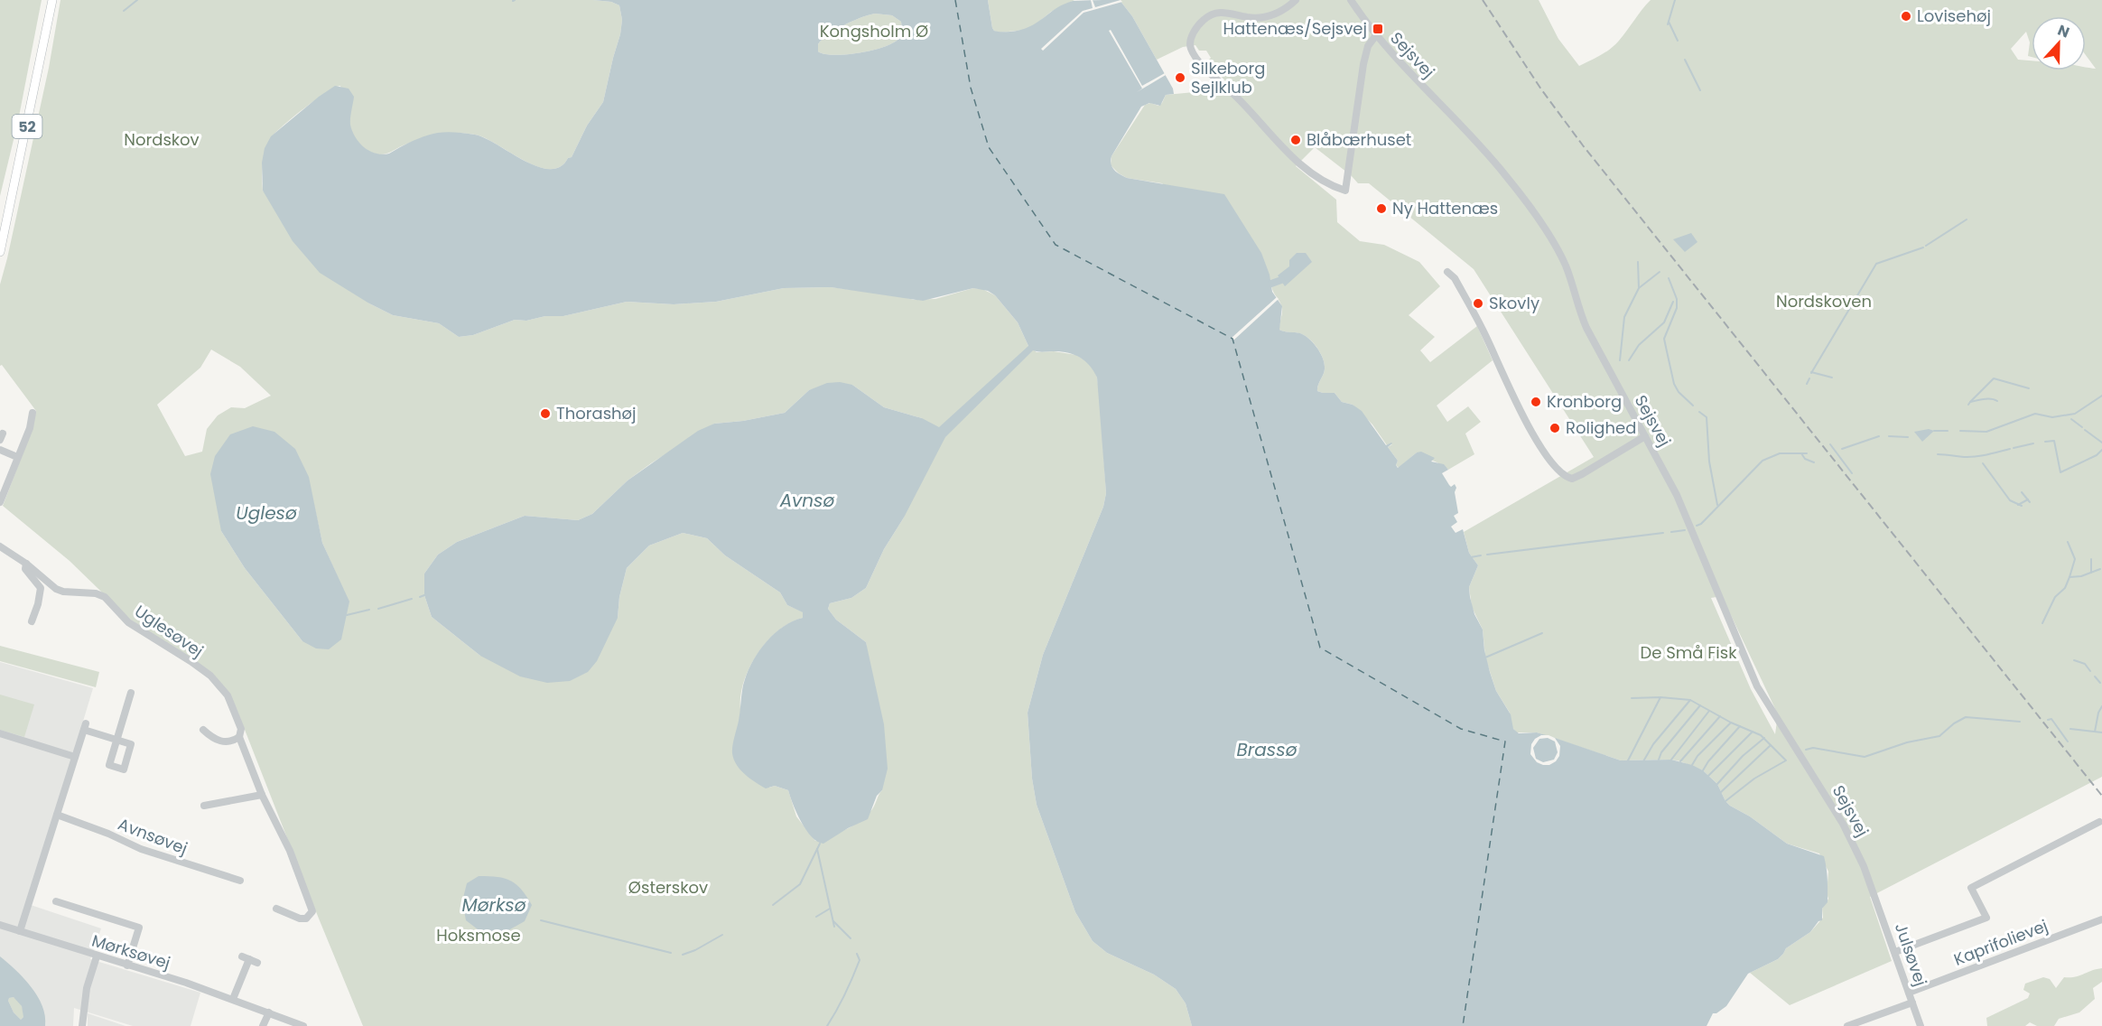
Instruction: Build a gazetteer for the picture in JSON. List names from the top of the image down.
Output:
{
  "streets": {
    "main road": ["52"],
    "street": [
      "Sejsvej",
      "Uglesøvej",
      "Avnsøvej",
      "Kaprifolievej",
      "Mørksøvej",
      "Julsøvej"
    ]
  },
  "crossings": [
    ["Sejsvej", "Julsøvej"],
    ["Kaprifolievej", "Julsøvej"]
  ],
  "water": [
    "Avnsø",
    "Uglesø",
    "Brassø",
    "Mørksø"
  ],
  "parks": [
    "Kongsholm Ø",
    "Nordskov",
    "Nordskoven",
    "De Små Fisk",
    "Østerskov",
    "Hoksmose"
  ],
  "places": {
    "other": [
      "Lovisehøj",
      "Silkeborg Sejlklub",
      "Blåbærhuset",
      "Ny Hattenæs",
      "Skovly",
      "Kronborg",
      "Thorashøj",
      "Rolighed"
    ],
    "transit": ["Hattenæs/Sejsvej"]
  },
  "north": "top"
}
